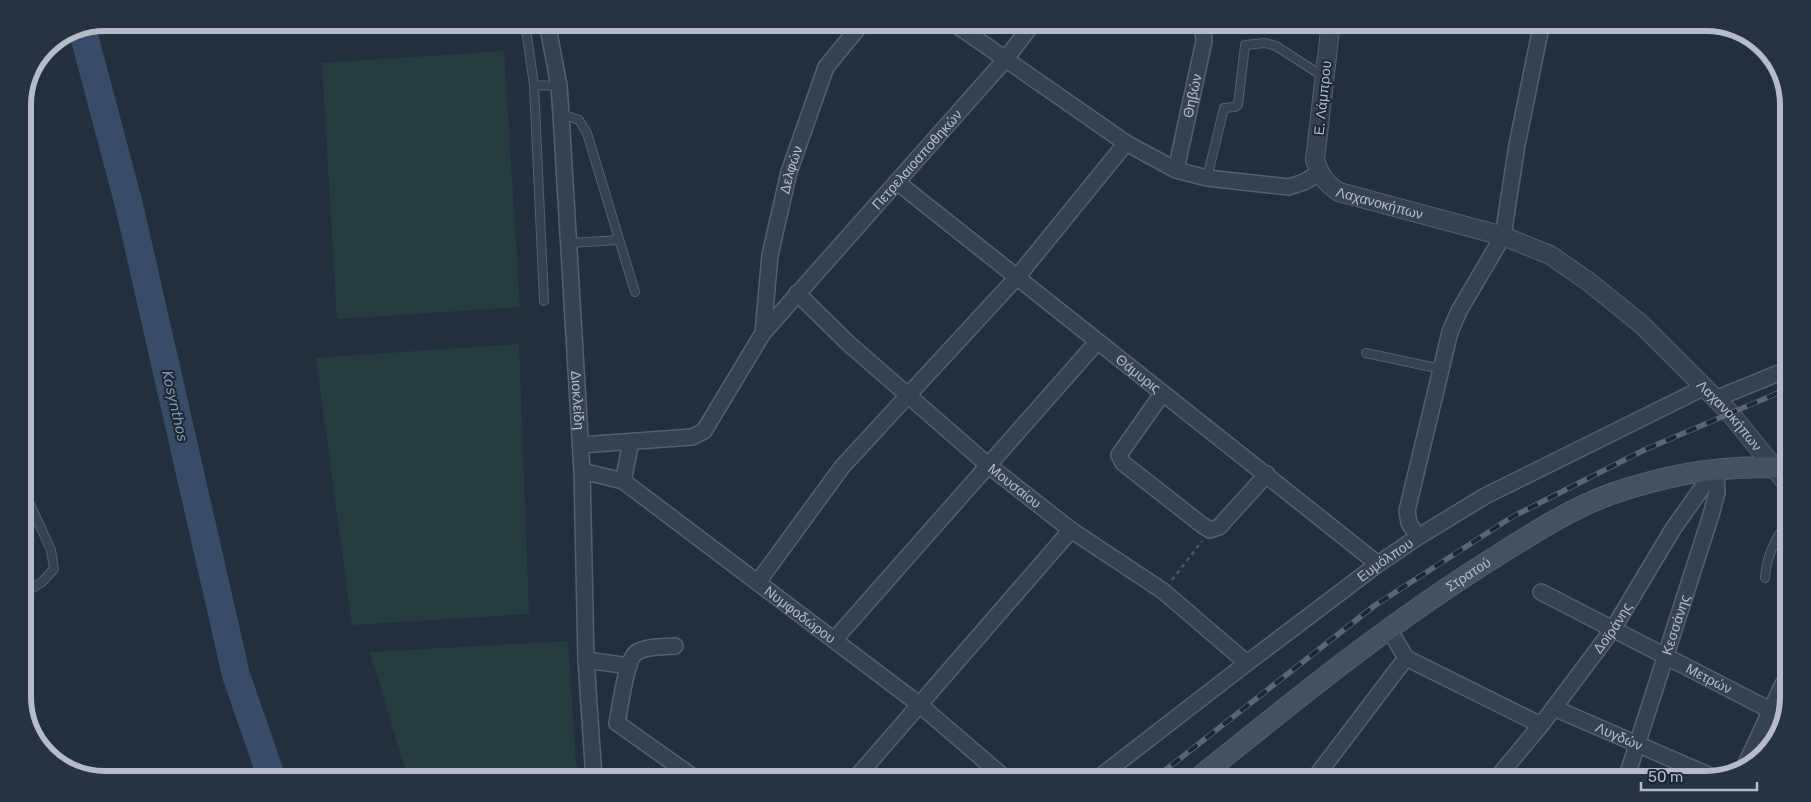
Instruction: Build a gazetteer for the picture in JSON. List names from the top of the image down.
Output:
{
  "streets": {
    "main road": ["Στρατού"],
    "street": [
      "Θηβών",
      "Ε. Λάμπρου",
      "Πετρελαιοαποθηκών",
      "Δελφών",
      "Λαχανοκήπων",
      "Θάμυρις",
      "Διοκλείδη",
      "Μουσαίου",
      "Ευμόλπου",
      "Νυμφοδώρου",
      "Κεσσάνης",
      "Δοϊράνης",
      "Μετρών",
      "Λυγδών"
    ]
  },
  "crossings": [
    ["Ε. Λάμπρου", "Λαχανοκήπων"],
    ["Πετρελαιοαποθηκών", "Δελφών"],
    ["Πετρελαιοαποθηκών", "Θάμυρις"],
    ["Πετρελαιοαποθηκών", "Διοκλείδη"],
    ["Πετρελαιοαποθηκών", "Μουσαίου"],
    ["Λαχανοκήπων", "Ευμόλπου"],
    ["Θάμυρις", "Ευμόλπου"],
    ["Διοκλείδη", "Νυμφοδώρου"],
    ["Μουσαίου", "Ευμόλπου"],
    ["Στρατού", "Κεσσάνης"],
    ["Στρατού", "Δοϊράνης"],
    ["Κεσσάνης", "Δοϊράνης"],
    ["Κεσσάνης", "Μετρών"],
    ["Κεσσάνης", "Λυγδών"],
    ["Δοϊράνης", "Μετρών"],
    ["Δοϊράνης", "Λυγδών"]
  ],
  "water": ["Kosynthos"],
  "scale_bar": "50 m"
}
